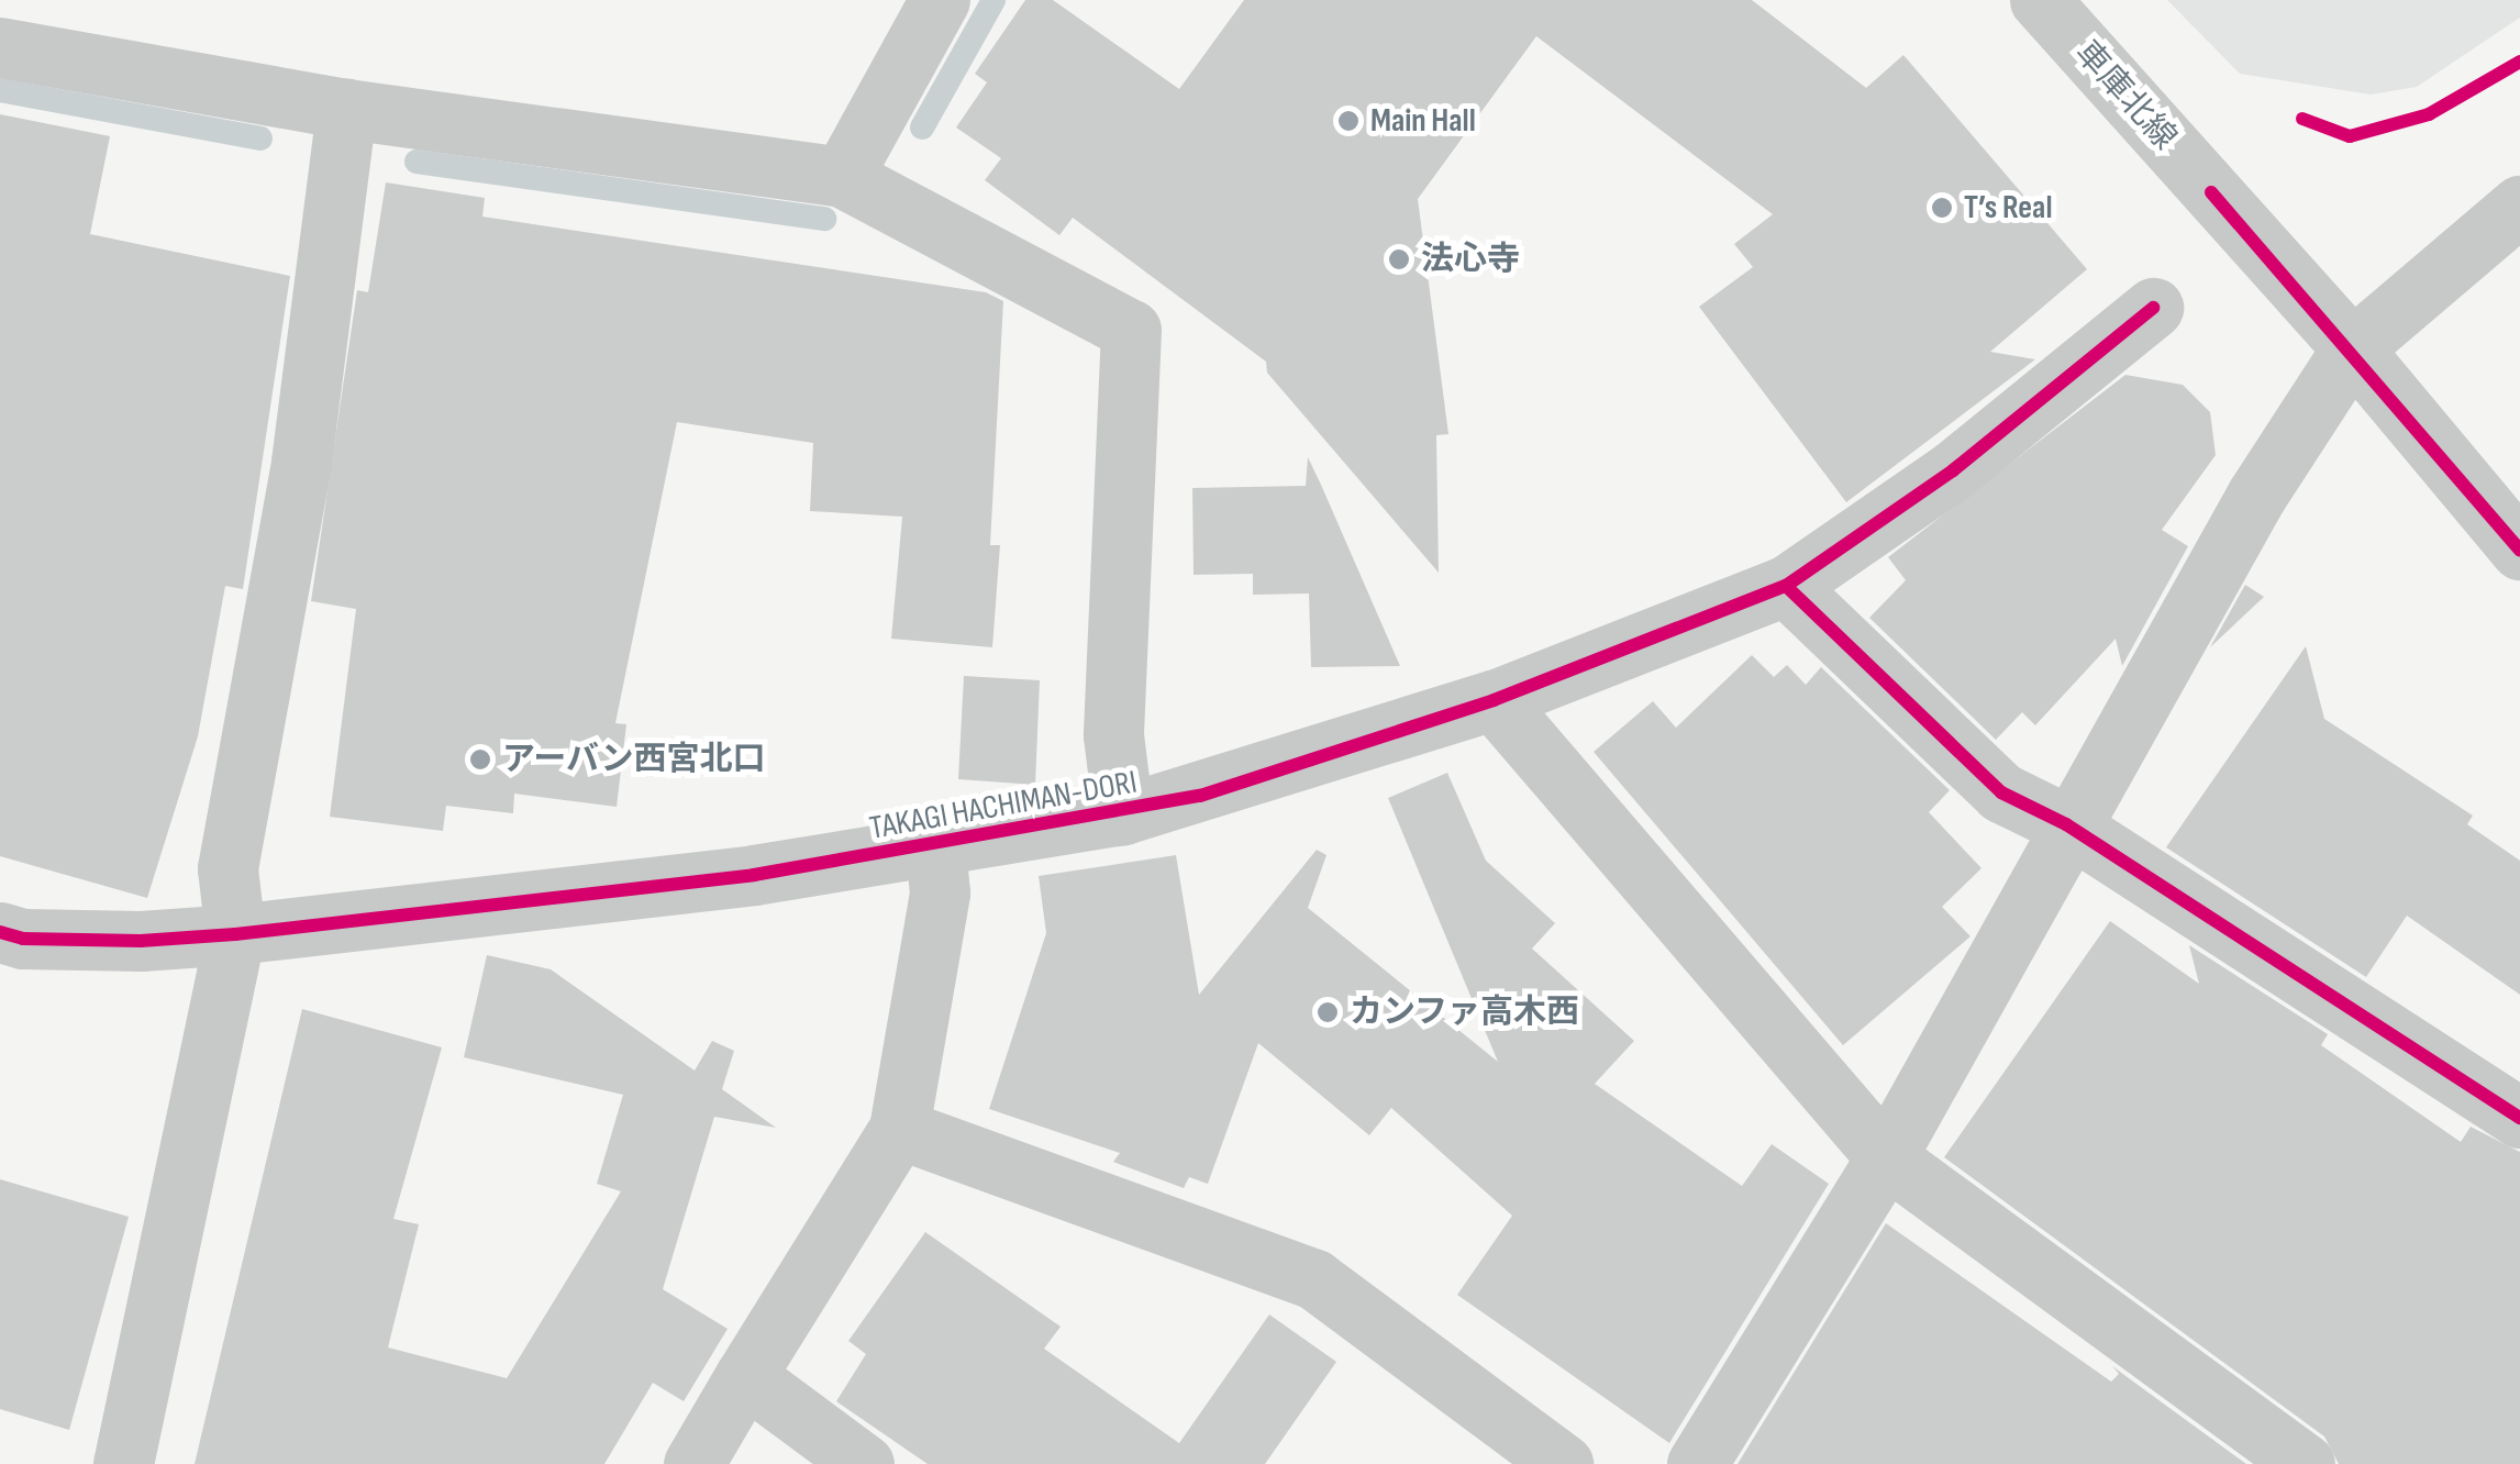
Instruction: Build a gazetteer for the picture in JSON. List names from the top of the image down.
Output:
{
  "streets": {
    "street": ["車庫北線", "TAKAGI HACHIMAN-DORI"]
  },
  "places": [
    "Main Hall",
    "T’s Real",
    "法心寺",
    "アーバン西宮北口",
    "カンファ高木西"
  ]
}
